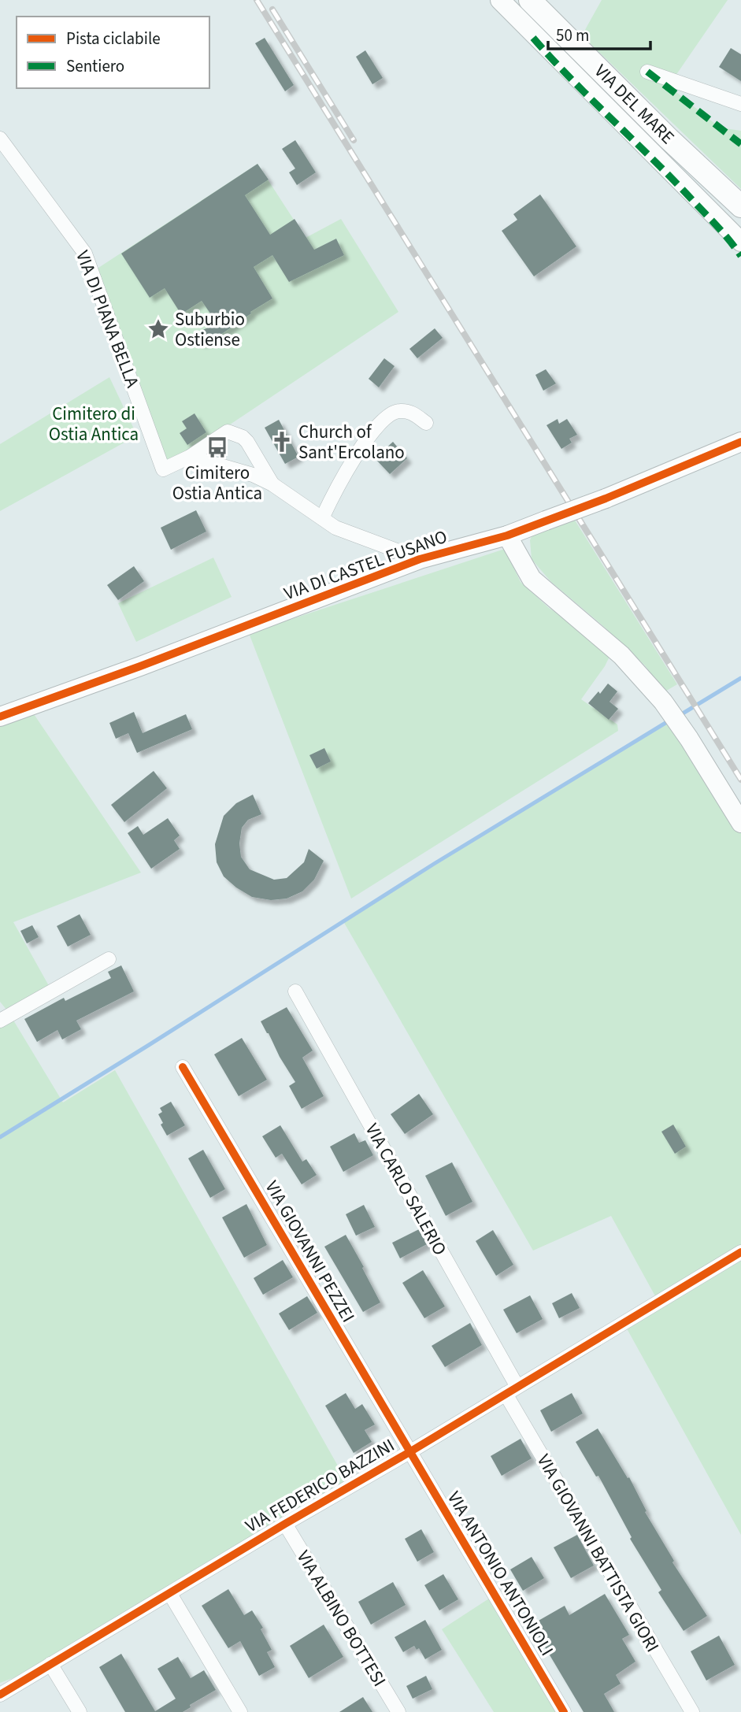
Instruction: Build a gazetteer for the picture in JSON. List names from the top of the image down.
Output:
{
  "streets": {
    "main road": ["VIA DEL MARE"],
    "street": [
      "VIA DI PIANA BELLA",
      "VIA DI CASTEL FUSANO",
      "VIA CARLO SALERIO",
      "VIA GIOVANNI PEZZEI",
      "VIA FEDERICO BAZZINI",
      "VIA GIOVANNI BATTISTA GIORI",
      "VIA ANTONIO ANTONIOLI",
      "VIA ALBINO BOTTESI"
    ]
  },
  "crossings": [
    ["VIA CARLO SALERIO", "VIA FEDERICO BAZZINI"],
    ["VIA CARLO SALERIO", "VIA GIOVANNI BATTISTA GIORI"],
    ["VIA GIOVANNI PEZZEI", "VIA FEDERICO BAZZINI"],
    ["VIA GIOVANNI PEZZEI", "VIA ANTONIO ANTONIOLI"],
    ["VIA FEDERICO BAZZINI", "VIA GIOVANNI BATTISTA GIORI"],
    ["VIA FEDERICO BAZZINI", "VIA ANTONIO ANTONIOLI"],
    ["VIA FEDERICO BAZZINI", "VIA ALBINO BOTTESI"]
  ],
  "parks": ["Cimitero di Ostia Antica"],
  "places": {
    "place": ["Suburbio Ostiense"],
    "church": ["Church of Sant'Ercolano"],
    "bus stop": ["Cimitero Ostia Antica"]
  },
  "legend": ["Pista ciclabile", "Sentiero"],
  "scale_bar": "50 m"
}
